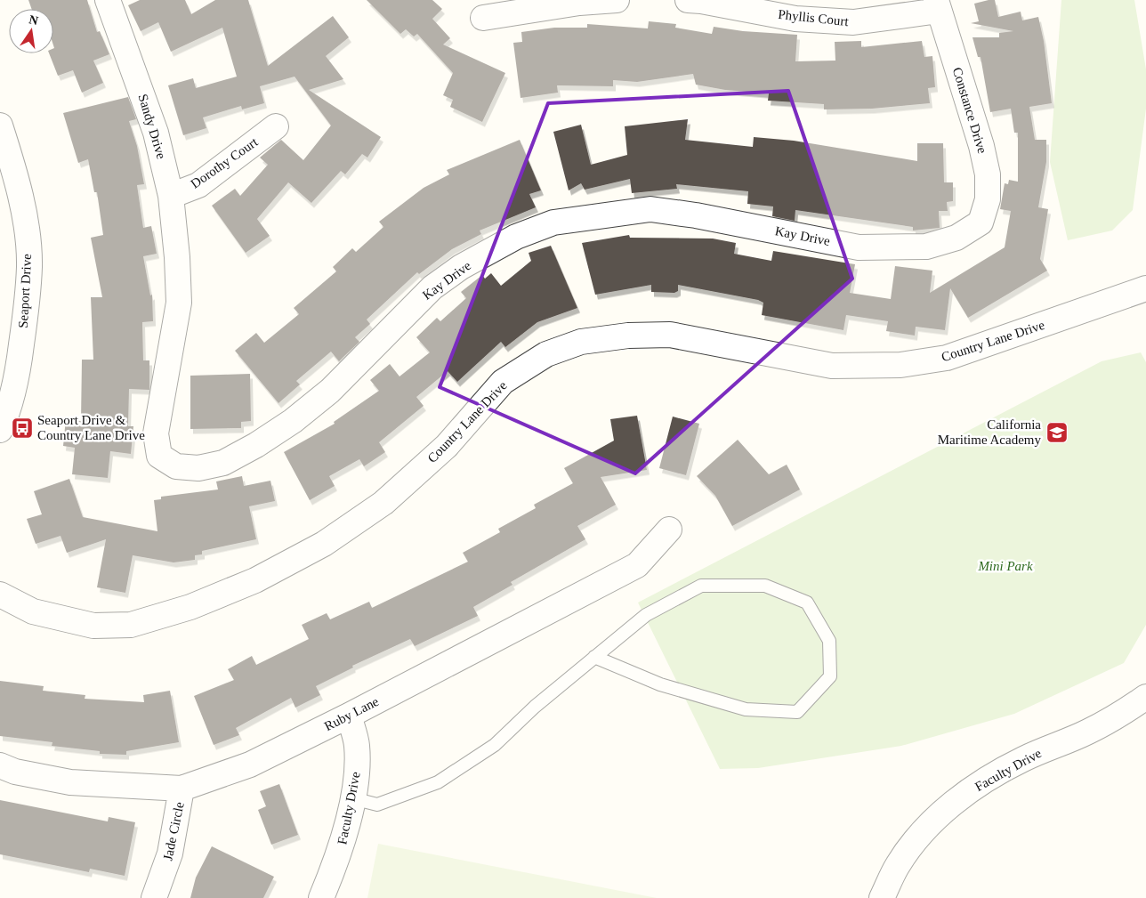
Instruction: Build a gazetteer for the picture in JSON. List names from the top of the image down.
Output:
{
  "streets": {
    "street": [
      "Phyllis Court",
      "Constance Drive",
      "Sandy Drive",
      "Dorothy Court",
      "Kay Drive",
      "Seaport Drive",
      "Country Lane Drive",
      "Ruby Lane",
      "Faculty Drive",
      "Jade Circle"
    ]
  },
  "crossings": [
    ["Phyllis Court", "Constance Drive"],
    ["Constance Drive", "Kay Drive"],
    ["Sandy Drive", "Dorothy Court"],
    ["Sandy Drive", "Kay Drive"],
    ["Ruby Lane", "Faculty Drive"],
    ["Ruby Lane", "Jade Circle"]
  ],
  "parks": ["Mini Park"],
  "places": {
    "bus stop": ["Seaport Drive & Country Lane Drive"],
    "school or university": ["California Maritime Academy"]
  },
  "north": "top"
}
